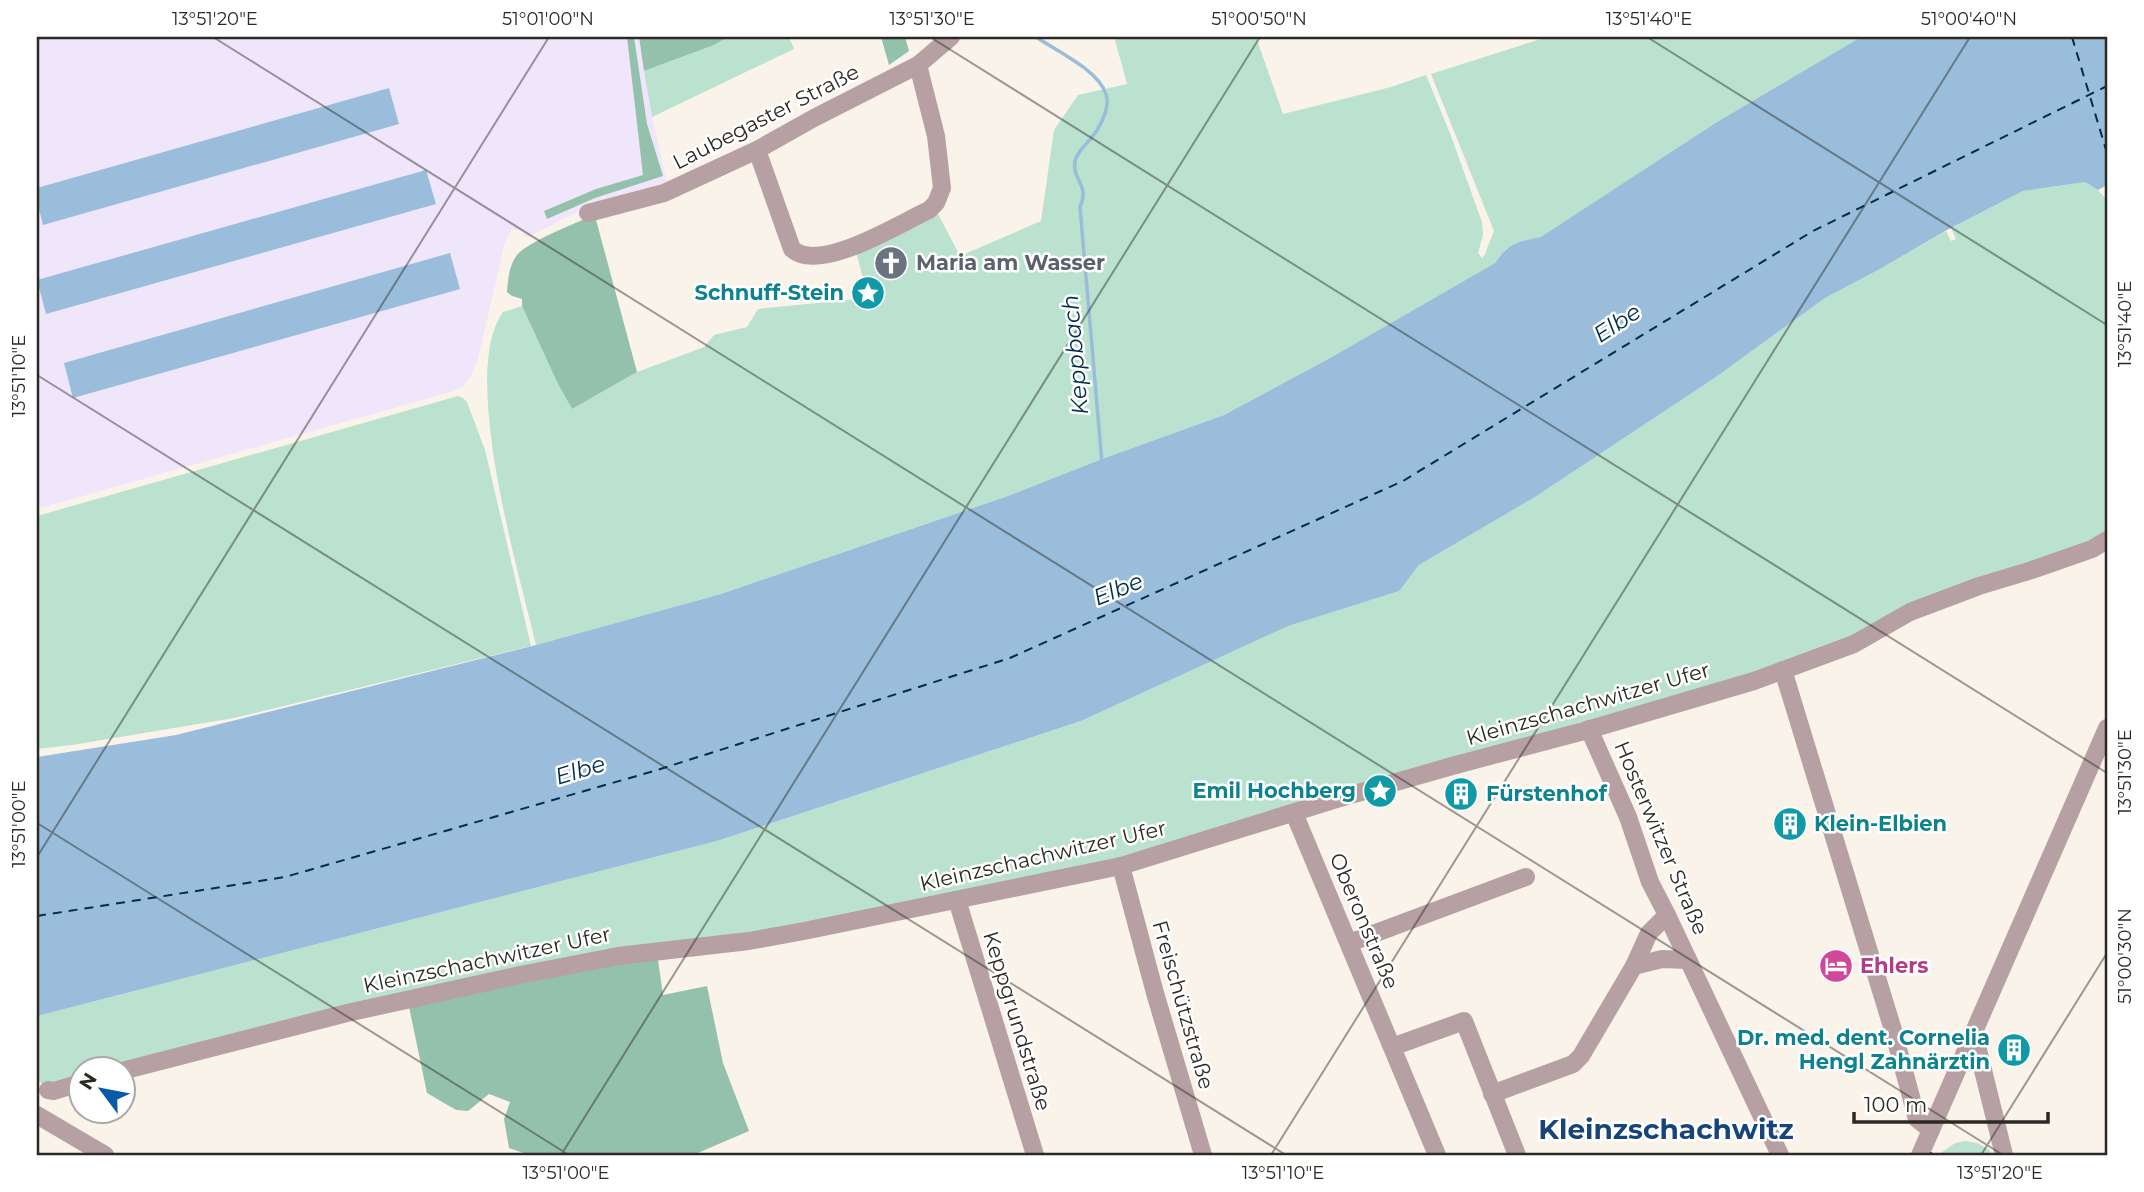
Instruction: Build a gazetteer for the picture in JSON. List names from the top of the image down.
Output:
{
  "streets": {
    "street": [
      "Laubegaster Straße",
      "Kleinzschachwitzer Ufer",
      "Hosterwitzer Straße",
      "Oberonstraße",
      "Freischützstraße",
      "Keppgrundstraße"
    ]
  },
  "crossings": [
    ["Kleinzschachwitzer Ufer", "Hosterwitzer Straße"],
    ["Kleinzschachwitzer Ufer", "Oberonstraße"],
    ["Kleinzschachwitzer Ufer", "Freischützstraße"],
    ["Kleinzschachwitzer Ufer", "Keppgrundstraße"]
  ],
  "districts": ["Kleinzschachwitz"],
  "water": ["Elbe", "Keppbach"],
  "places": {
    "church": ["Maria am Wasser"],
    "place": ["Schnuff-Stein", "Emil Hochberg"],
    "building": ["Fürstenhof", "Klein-Elbien", "Dr. med. dent. Cornelia Hengl Zahnärztin"],
    "hotel": ["Ehlers"]
  },
  "scale_bar": "100 m",
  "north": "top left",
  "coordinates": [
    "13°51'20\"E",
    "51°01'00\"N",
    "13°51'30\"E",
    "51°00'50\"N",
    "13°51'40\"E",
    "51°00'40\"N",
    "13°51'10\"E",
    "13°51'00\"E",
    "51°00'30\"N"
  ]
}
